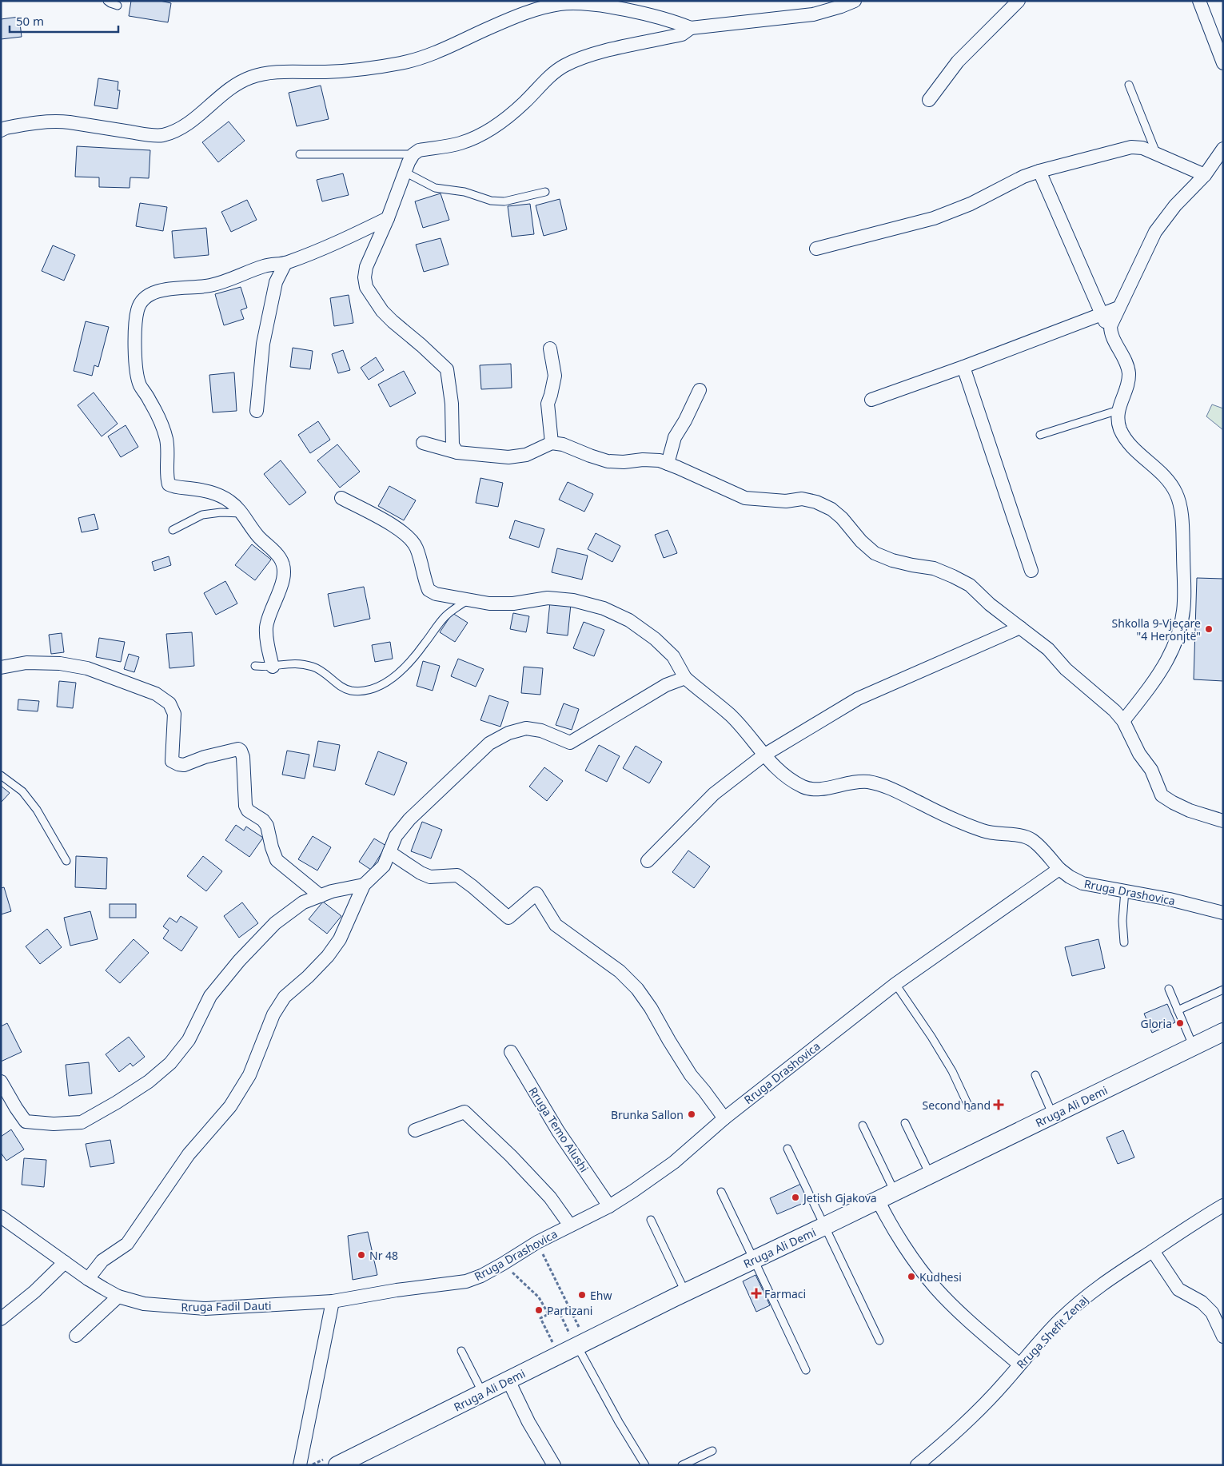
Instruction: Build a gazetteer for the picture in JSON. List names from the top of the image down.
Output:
{
  "streets": {
    "main road": ["Rruga Ali Demi"],
    "street": [
      "Rruga Drashovica",
      "Rruga Temo Alushi",
      "Rruga Fadil Dauti",
      "Rruga Shefit Zenaj"
    ]
  },
  "crossings": [
    ["Rruga Drashovica", "Rruga Temo Alushi"],
    ["Rruga Drashovica", "Rruga Fadil Dauti"]
  ],
  "places": {
    "other": [
      "Shkolla 9-Vjeçare \"4 Heronjtë\"",
      "Gloria",
      "Brunka Sallon",
      "Jetish Gjakova",
      "Nr 48",
      "Kudhesi",
      "Ehw",
      "Partizani"
    ],
    "health": ["Second hand", "Farmaci"]
  },
  "scale_bar": "50 m"
}
